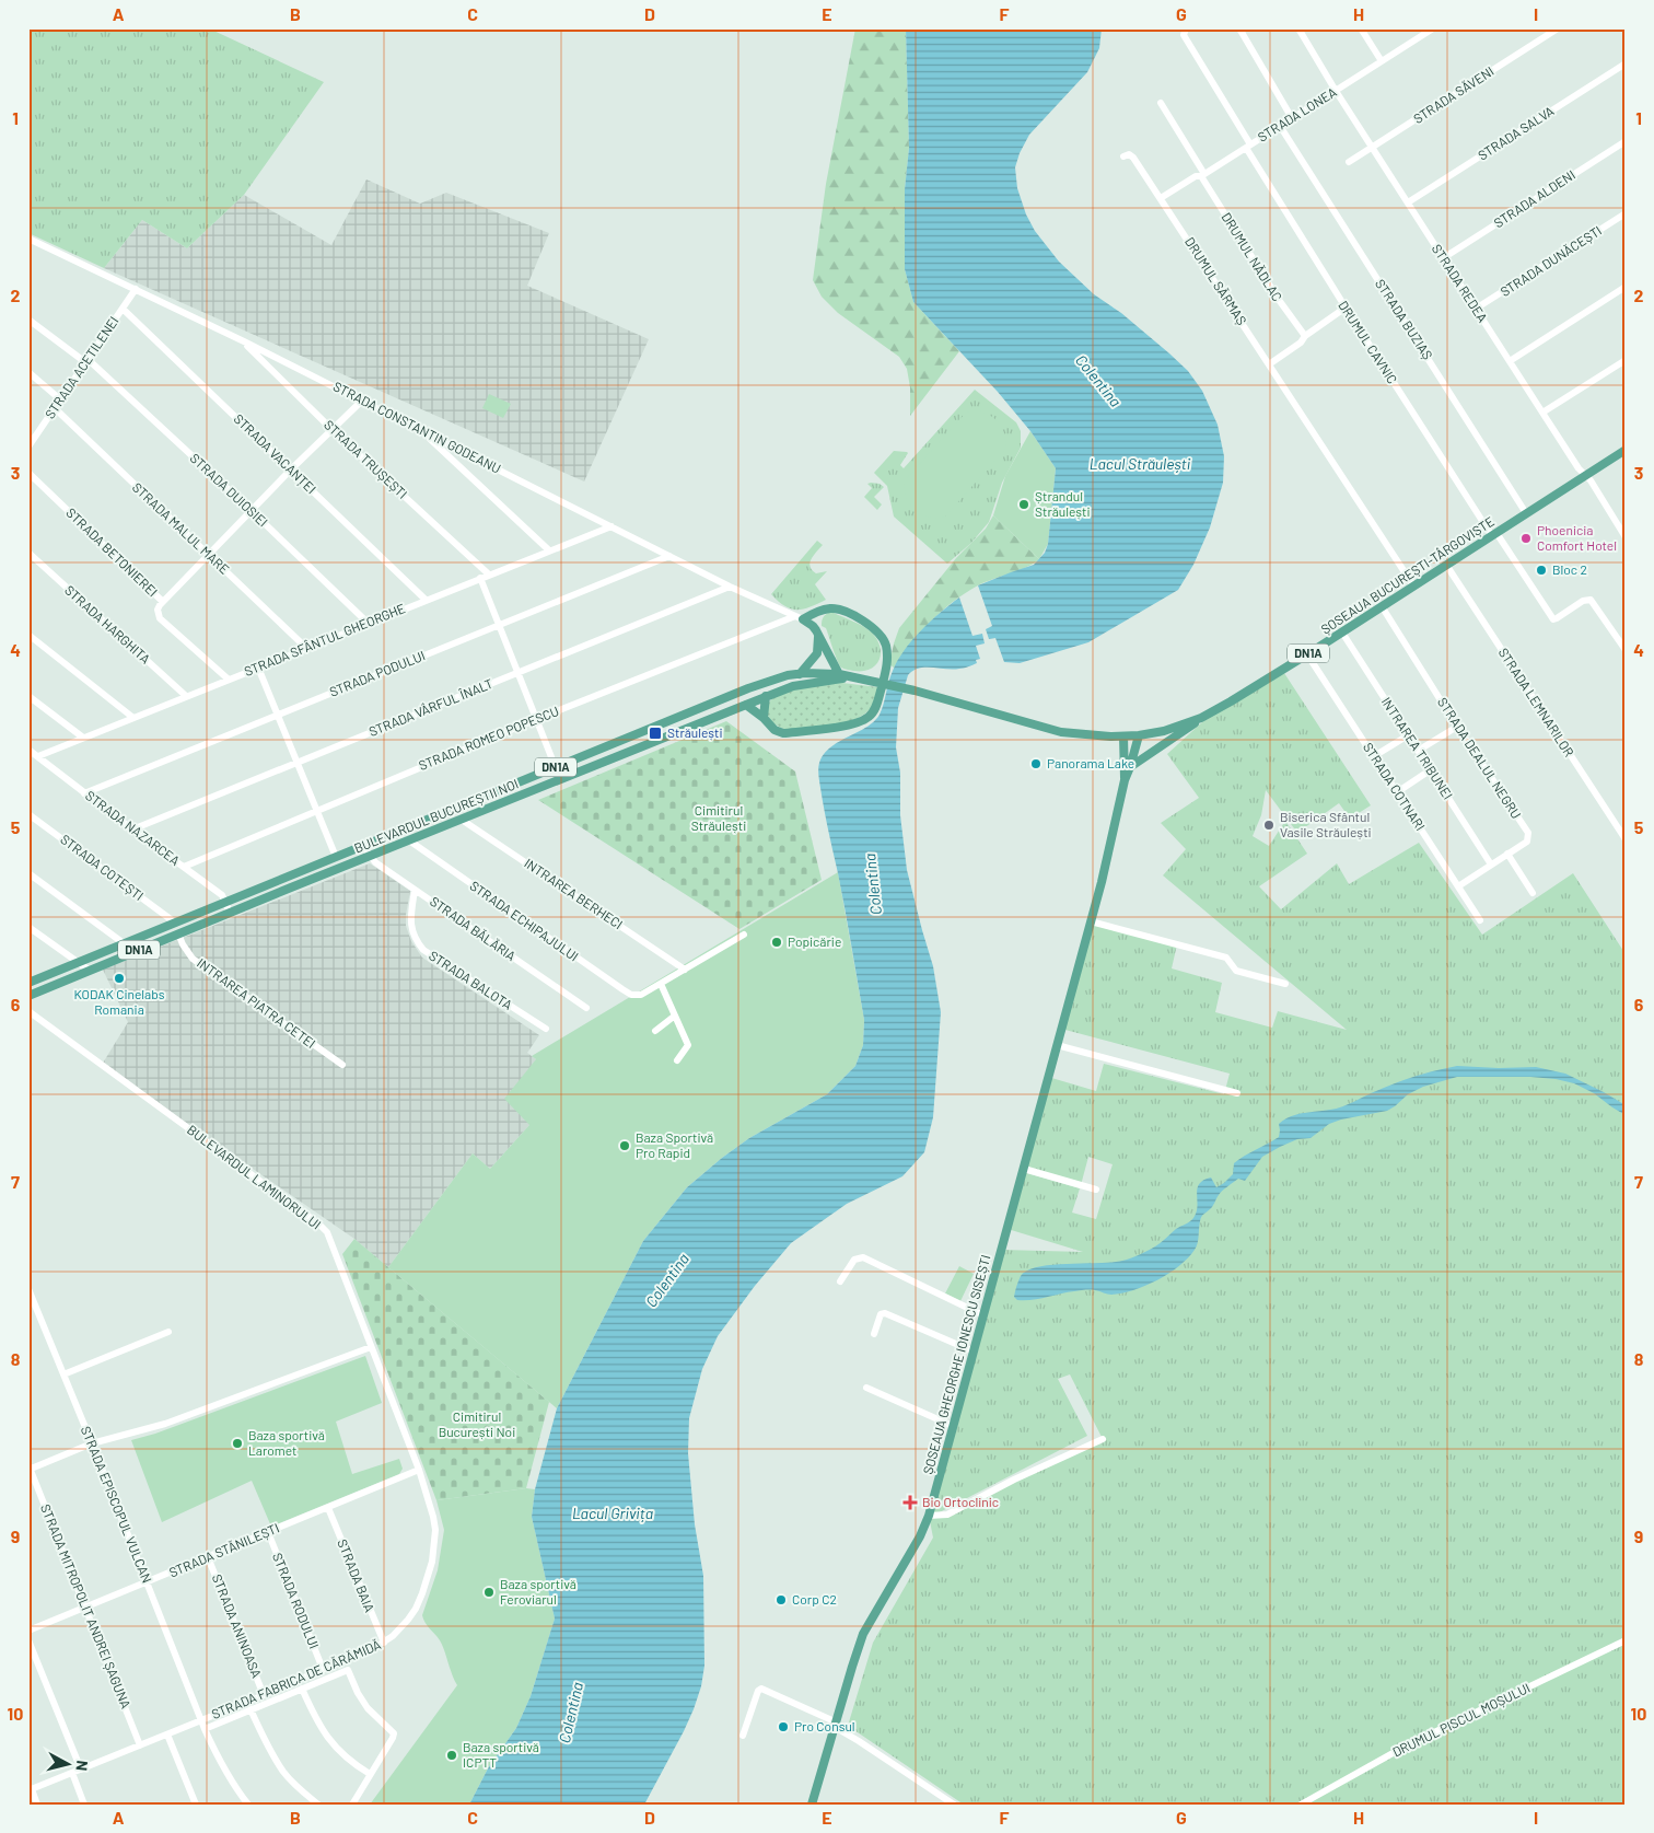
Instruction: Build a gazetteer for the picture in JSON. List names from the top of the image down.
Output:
{
  "streets": {
    "main road": [
      "ȘOSEAUA BUCUREȘTI-TÂRGOVIȘTE",
      "DN1A",
      "BULEVARDUL BUCUREȘTII NOI",
      "ȘOSEAUA GHEORGHE IONESCU SISEȘTI"
    ],
    "street": [
      "STRADA SĂVENI",
      "STRADA LONEA",
      "STRADA SALVA",
      "STRADA ALDENI",
      "DRUMUL NĂDLAC",
      "STRADA DUNĂCEȘTI",
      "DRUMUL SĂRMAȘ",
      "STRADA REDEA",
      "STRADA BUZIAȘ",
      "DRUMUL CAVNIC",
      "STRADA ACETILENEI",
      "STRADA CONSTANTIN GODEANU",
      "STRADA VACANȚEI",
      "STRADA TRUȘEȘTI",
      "STRADA DUIOSIEI",
      "STRADA MALUL MARE",
      "STRADA BETONIEREI",
      "STRADA HARGHITA",
      "STRADA SFÂNTUL GHEORGHE",
      "STRADA PODULUI",
      "STRADA LEMNARILOR",
      "STRADA VÂRFUL ÎNALT",
      "STRADA ROMEO POPESCU",
      "INTRAREA TRIBUNEI",
      "STRADA DEALUL NEGRU",
      "STRADA COTNARI",
      "STRADA NAZARCEA",
      "STRADA COTEȘTI",
      "INTRAREA BERHECI",
      "STRADA ECHIPAJULUI",
      "STRADA BĂLĂRIA",
      "STRADA BALOTA",
      "INTRAREA PIATRA CETEI",
      "BULEVARDUL LAMINORULUI",
      "STRADA EPISCOPUL VULCAN",
      "STRADA STĂNILEȘTI",
      "STRADA BAIA",
      "STRADA RODULUI",
      "STRADA MITROPOLIT ANDREI ȘAGUNA",
      "STRADA ANINOASA",
      "STRADA FABRICA DE CĂRĂMIDĂ",
      "DRUMUL PISCUL MOȘULUI"
    ]
  },
  "crossings": [
    ["STRADA SĂVENI", "STRADA REDEA"],
    ["STRADA LONEA", "DRUMUL NĂDLAC"],
    ["STRADA LONEA", "DRUMUL SĂRMAȘ"],
    ["STRADA LONEA", "STRADA REDEA"],
    ["STRADA LONEA", "STRADA BUZIAȘ"],
    ["STRADA LONEA", "DRUMUL CAVNIC"],
    ["STRADA SALVA", "STRADA REDEA"],
    ["STRADA ALDENI", "STRADA REDEA"],
    ["STRADA DUNĂCEȘTI", "STRADA REDEA"],
    ["DRUMUL SĂRMAȘ", "ȘOSEAUA BUCUREȘTI-TÂRGOVIȘTE"],
    ["STRADA REDEA", "ȘOSEAUA BUCUREȘTI-TÂRGOVIȘTE"],
    ["STRADA BUZIAȘ", "ȘOSEAUA BUCUREȘTI-TÂRGOVIȘTE"],
    ["DRUMUL CAVNIC", "ȘOSEAUA BUCUREȘTI-TÂRGOVIȘTE"],
    ["STRADA ACETILENEI", "STRADA CONSTANTIN GODEANU"],
    ["STRADA ACETILENEI", "STRADA VACANȚEI"],
    ["STRADA ACETILENEI", "STRADA DUIOSIEI"],
    ["STRADA ACETILENEI", "STRADA MALUL MARE"],
    ["STRADA CONSTANTIN GODEANU", "STRADA TRUȘEȘTI"],
    ["STRADA CONSTANTIN GODEANU", "STRADA SFÂNTUL GHEORGHE"],
    ["STRADA CONSTANTIN GODEANU", "STRADA PODULUI"],
    ["STRADA CONSTANTIN GODEANU", "STRADA VÂRFUL ÎNALT"],
    ["STRADA CONSTANTIN GODEANU", "STRADA ROMEO POPESCU"],
    ["STRADA VACANȚEI", "STRADA SFÂNTUL GHEORGHE"],
    ["STRADA TRUȘEȘTI", "STRADA SFÂNTUL GHEORGHE"],
    ["STRADA DUIOSIEI", "STRADA SFÂNTUL GHEORGHE"],
    ["STRADA MALUL MARE", "STRADA SFÂNTUL GHEORGHE"],
    ["STRADA BETONIEREI", "STRADA SFÂNTUL GHEORGHE"],
    ["ȘOSEAUA BUCUREȘTI-TÂRGOVIȘTE", "STRADA LEMNARILOR"],
    ["ȘOSEAUA BUCUREȘTI-TÂRGOVIȘTE", "INTRAREA TRIBUNEI"],
    ["ȘOSEAUA BUCUREȘTI-TÂRGOVIȘTE", "STRADA DEALUL NEGRU"],
    ["ȘOSEAUA BUCUREȘTI-TÂRGOVIȘTE", "STRADA COTNARI"],
    ["ȘOSEAUA BUCUREȘTI-TÂRGOVIȘTE", "BULEVARDUL BUCUREȘTII NOI"],
    ["ȘOSEAUA BUCUREȘTI-TÂRGOVIȘTE", "ȘOSEAUA GHEORGHE IONESCU SISEȘTI"],
    ["STRADA HARGHITA", "STRADA SFÂNTUL GHEORGHE"],
    ["STRADA SFÂNTUL GHEORGHE", "STRADA NAZARCEA"],
    ["STRADA PODULUI", "STRADA NAZARCEA"],
    ["STRADA VÂRFUL ÎNALT", "STRADA NAZARCEA"],
    ["STRADA ROMEO POPESCU", "STRADA NAZARCEA"],
    ["INTRAREA TRIBUNEI", "STRADA DEALUL NEGRU"],
    ["STRADA DEALUL NEGRU", "STRADA COTNARI"],
    ["BULEVARDUL BUCUREȘTII NOI", "STRADA NAZARCEA"],
    ["BULEVARDUL BUCUREȘTII NOI", "STRADA COTEȘTI"],
    ["BULEVARDUL BUCUREȘTII NOI", "INTRAREA BERHECI"],
    ["BULEVARDUL BUCUREȘTII NOI", "STRADA ECHIPAJULUI"],
    ["BULEVARDUL BUCUREȘTII NOI", "STRADA BĂLĂRIA"],
    ["BULEVARDUL BUCUREȘTII NOI", "INTRAREA PIATRA CETEI"],
    ["STRADA BĂLĂRIA", "STRADA BALOTA"],
    ["BULEVARDUL LAMINORULUI", "STRADA STĂNILEȘTI"],
    ["BULEVARDUL LAMINORULUI", "STRADA FABRICA DE CĂRĂMIDĂ"],
    ["STRADA EPISCOPUL VULCAN", "STRADA STĂNILEȘTI"],
    ["STRADA EPISCOPUL VULCAN", "STRADA FABRICA DE CĂRĂMIDĂ"],
    ["STRADA STĂNILEȘTI", "STRADA BAIA"],
    ["STRADA STĂNILEȘTI", "STRADA RODULUI"],
    ["STRADA STĂNILEȘTI", "STRADA MITROPOLIT ANDREI ȘAGUNA"],
    ["STRADA STĂNILEȘTI", "STRADA ANINOASA"],
    ["STRADA STĂNILEȘTI", "STRADA FABRICA DE CĂRĂMIDĂ"],
    ["STRADA BAIA", "STRADA FABRICA DE CĂRĂMIDĂ"],
    ["STRADA RODULUI", "STRADA FABRICA DE CĂRĂMIDĂ"],
    ["STRADA MITROPOLIT ANDREI ȘAGUNA", "STRADA FABRICA DE CĂRĂMIDĂ"],
    ["STRADA ANINOASA", "STRADA FABRICA DE CĂRĂMIDĂ"]
  ],
  "water": ["Colentina", "Lacul Străulești", "Lacul Grivița"],
  "parks": ["Cimitirul Străulești", "Cimitirul București Noi"],
  "places": {
    "other": [
      "Ștrandul Străulești",
      "Phoenicia Comfort Hotel",
      "Bloc 2",
      "Panorama Lake",
      "Biserica Sfântul Vasile Străulești",
      "Popicărie",
      "KODAK Cinelabs Romania",
      "Baza Sportivă Pro Rapid",
      "Baza sportivă Laromet",
      "Baza sportivă Feroviarul",
      "Corp C2",
      "Pro Consul",
      "Baza sportivă ICPTT"
    ],
    "transit": ["Străulești"],
    "health": ["Bio Ortoclinic"]
  },
  "north": "right",
  "grid": {
    "columns": [
      "A",
      "B",
      "C",
      "D",
      "E",
      "F",
      "G",
      "H",
      "I"
    ],
    "rows": [
      "1",
      "2",
      "3",
      "4",
      "5",
      "6",
      "7",
      "8",
      "9",
      "10"
    ]
  }
}
